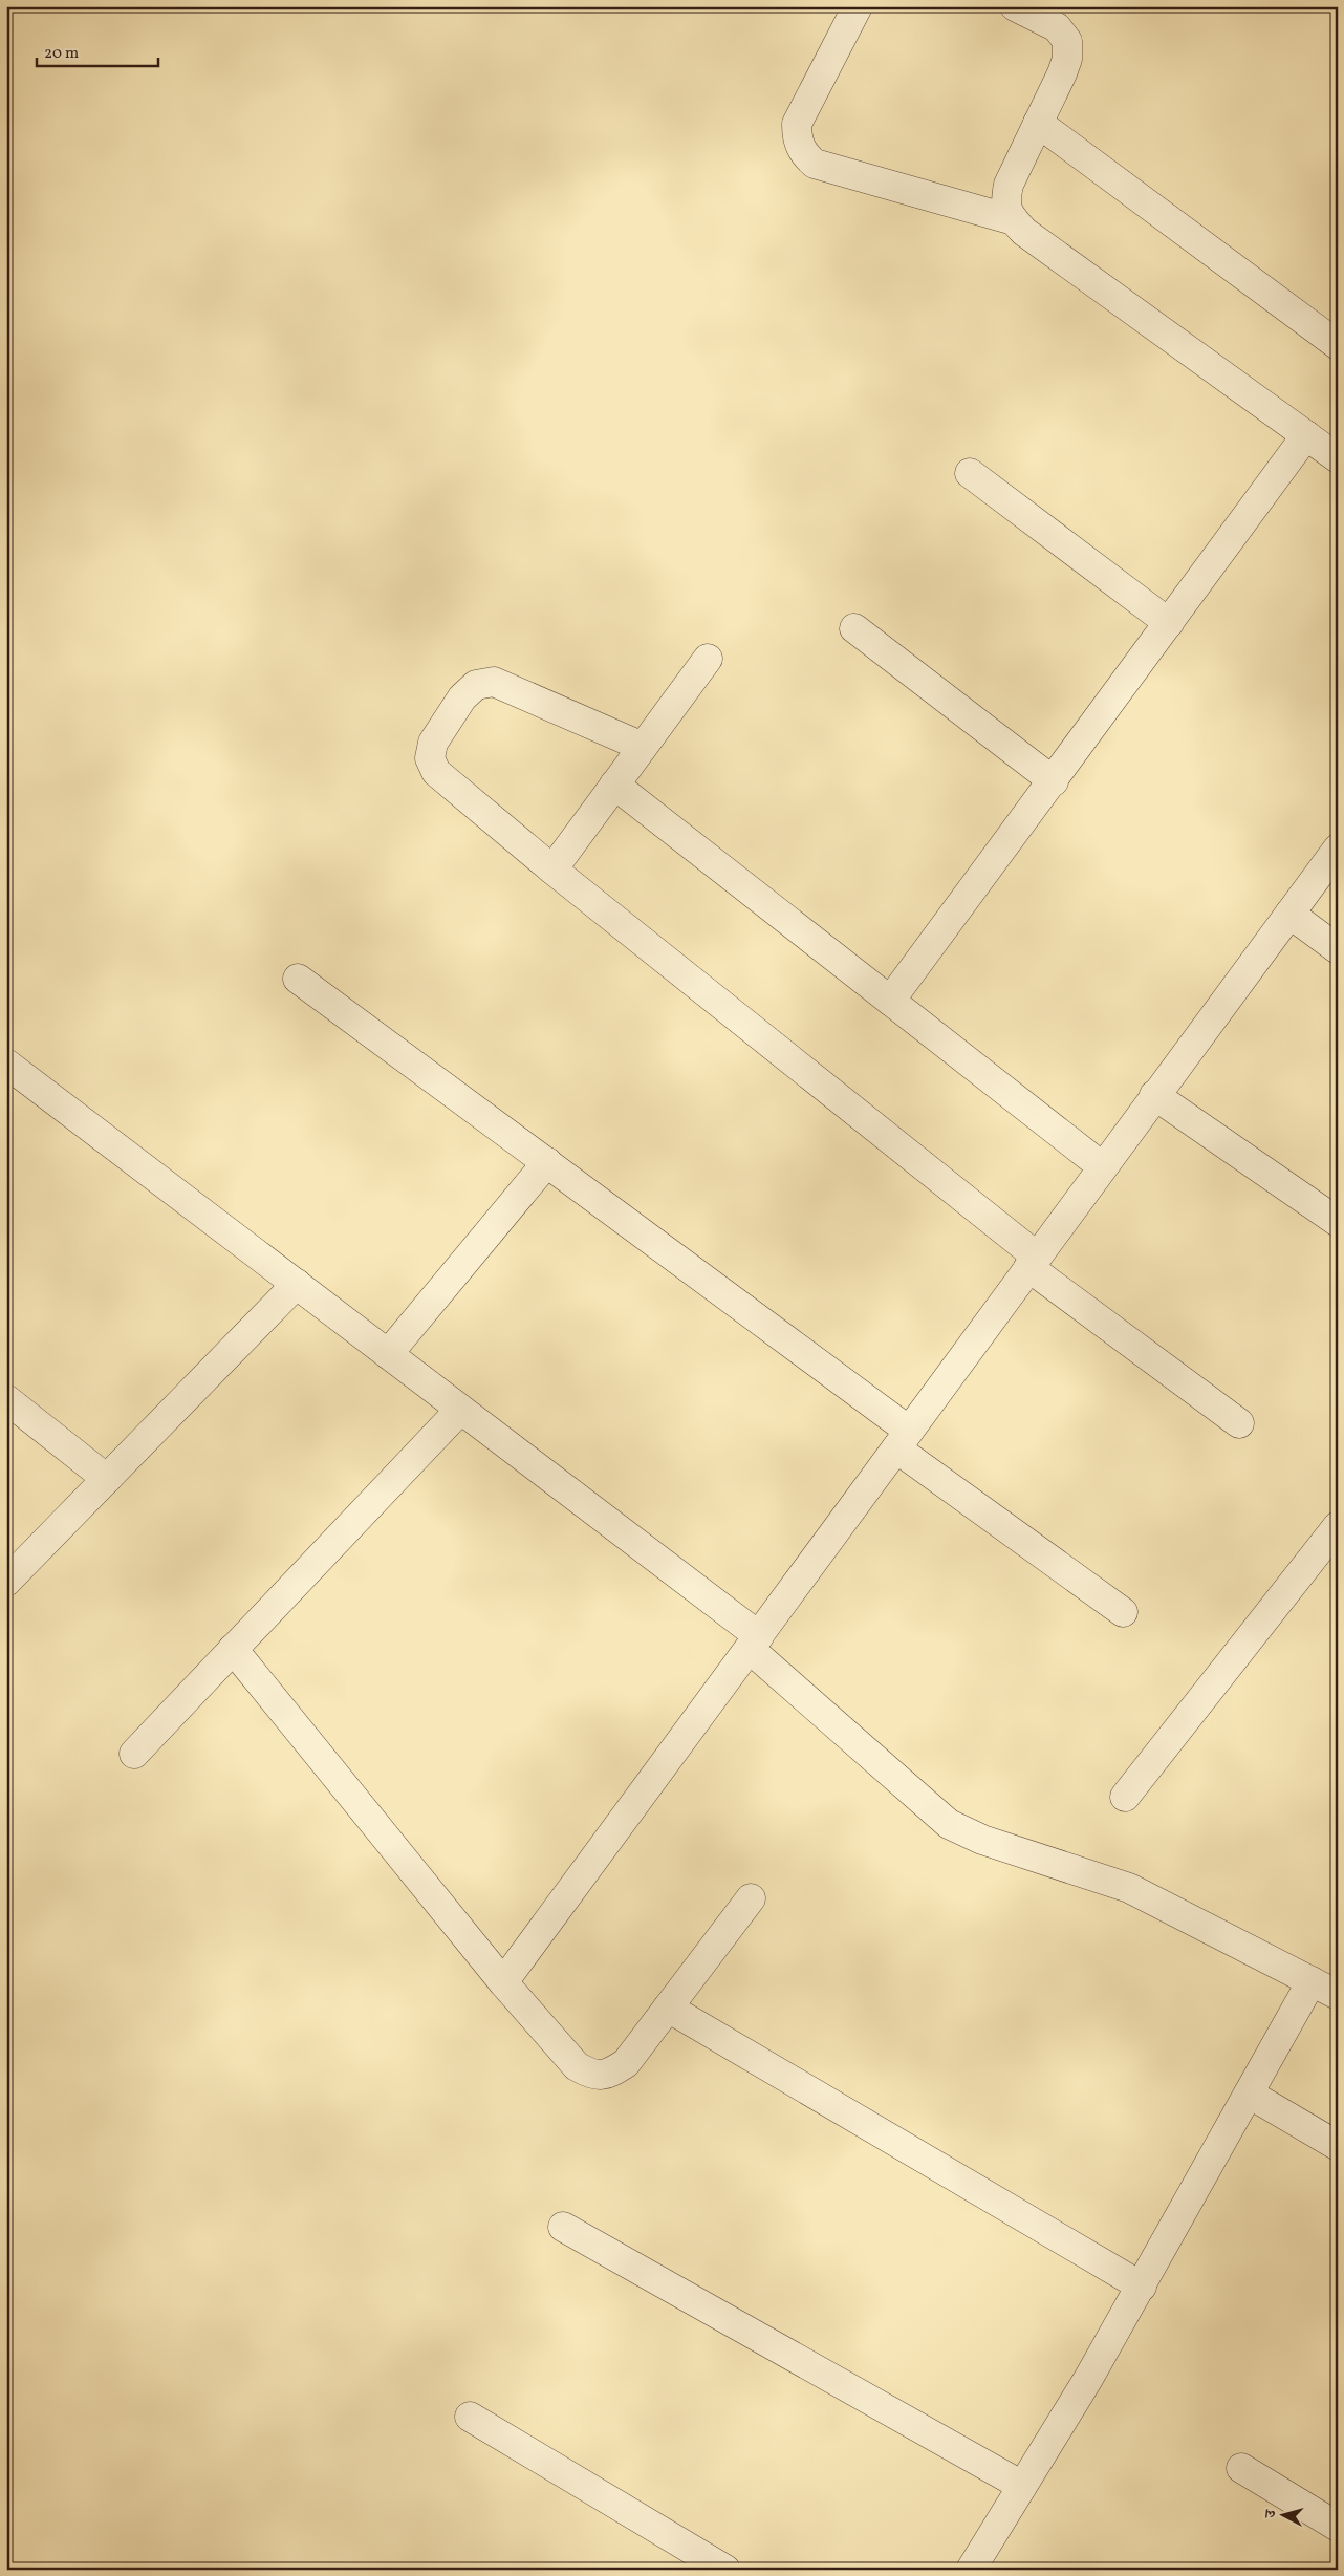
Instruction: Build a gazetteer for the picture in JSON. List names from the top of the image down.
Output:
{
  "scale_bar": "20 m",
  "north": "left"
}
